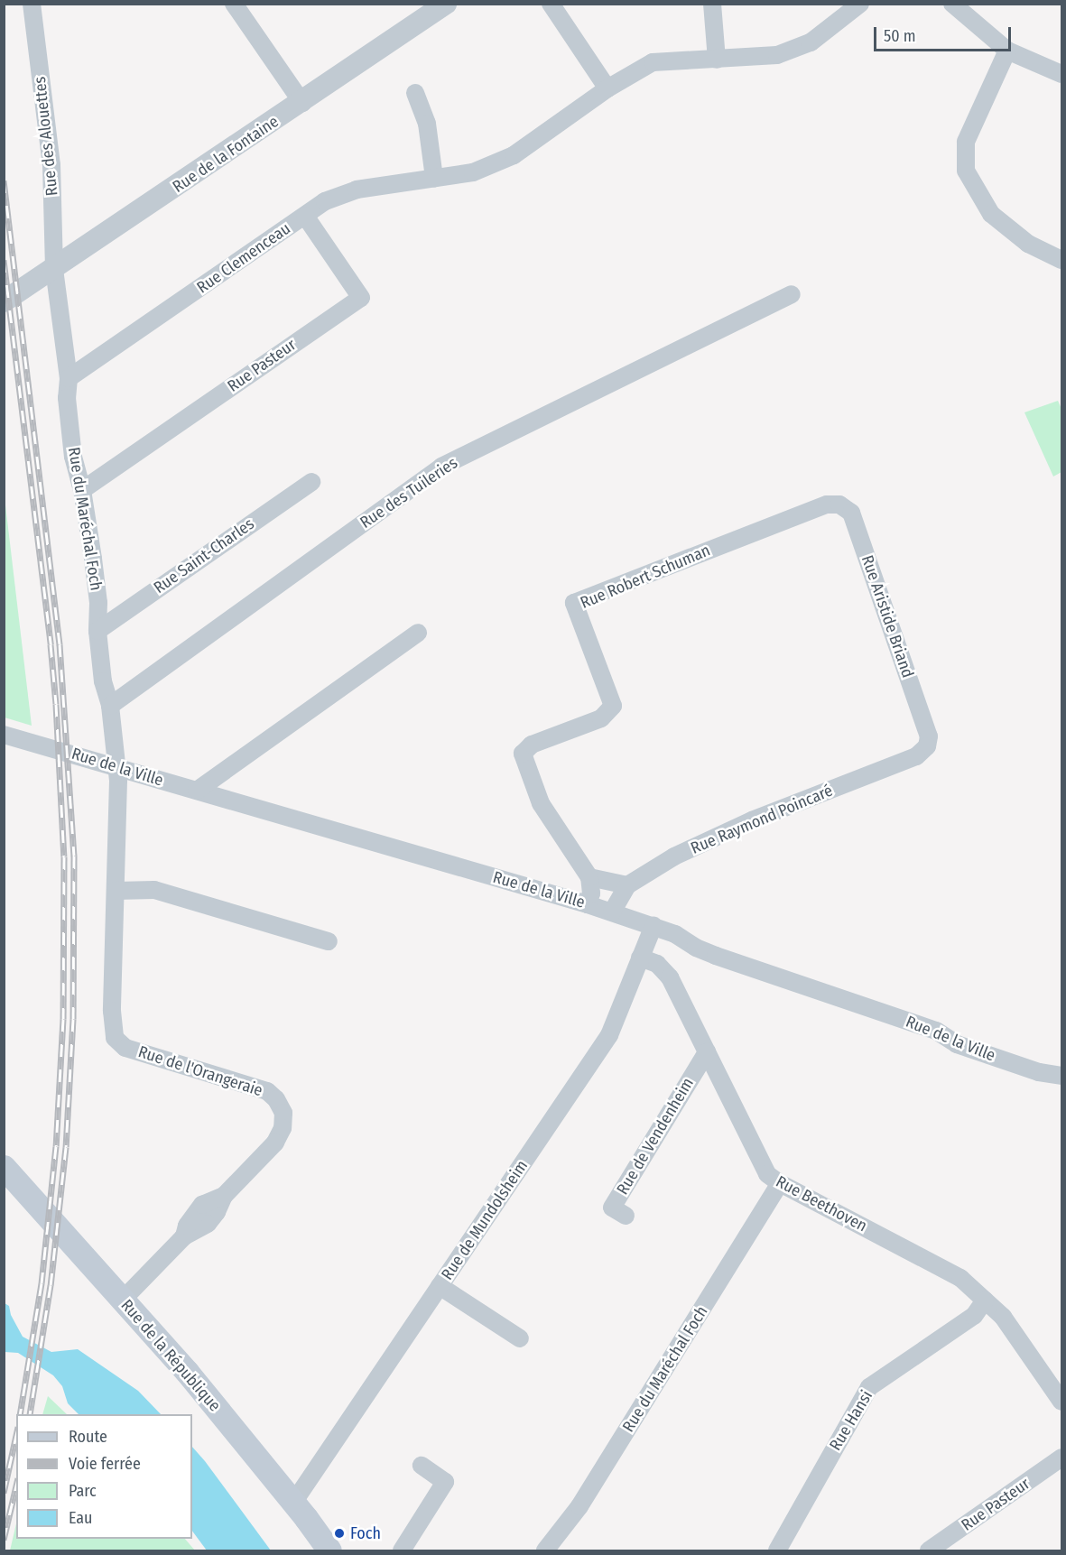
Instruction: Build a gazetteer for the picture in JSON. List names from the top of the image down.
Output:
{
  "streets": {
    "main road": ["Rue de la République"],
    "street": [
      "Rue des Alouettes",
      "Rue de la Fontaine",
      "Rue Clemenceau",
      "Rue Pasteur",
      "Rue des Tuileries",
      "Rue du Maréchal Foch",
      "Rue Saint-Charles",
      "Rue Robert Schuman",
      "Rue Aristide Briand",
      "Rue de la Ville",
      "Rue Raymond Poincaré",
      "Rue de l'Orangeraie",
      "Rue de Vendenheim",
      "Rue Beethoven",
      "Rue de Mundolsheim",
      "Rue Hansi"
    ]
  },
  "crossings": [
    ["Rue des Alouettes", "Rue de la Fontaine"],
    ["Rue des Alouettes", "Rue du Maréchal Foch"],
    ["Rue de la Fontaine", "Rue du Maréchal Foch"],
    ["Rue Clemenceau", "Rue Pasteur"],
    ["Rue Clemenceau", "Rue du Maréchal Foch"],
    ["Rue Pasteur", "Rue du Maréchal Foch"],
    ["Rue des Tuileries", "Rue du Maréchal Foch"],
    ["Rue du Maréchal Foch", "Rue Saint-Charles"],
    ["Rue du Maréchal Foch", "Rue de la Ville"],
    ["Rue du Maréchal Foch", "Rue de l'Orangeraie"],
    ["Rue du Maréchal Foch", "Rue Beethoven"],
    ["Rue Robert Schuman", "Rue Aristide Briand"],
    ["Rue Aristide Briand", "Rue Raymond Poincaré"],
    ["Rue de la Ville", "Rue Raymond Poincaré"],
    ["Rue de la Ville", "Rue de l'Orangeraie"],
    ["Rue de la Ville", "Rue de Mundolsheim"],
    ["Rue de l'Orangeraie", "Rue de la République"],
    ["Rue de Vendenheim", "Rue Beethoven"],
    ["Rue Beethoven", "Rue de Mundolsheim"],
    ["Rue Beethoven", "Rue Hansi"],
    ["Rue de Mundolsheim", "Rue de la République"]
  ],
  "places": ["Foch"],
  "legend": [
    "Route",
    "Voie ferrée",
    "Parc",
    "Eau"
  ],
  "scale_bar": "50 m"
}
